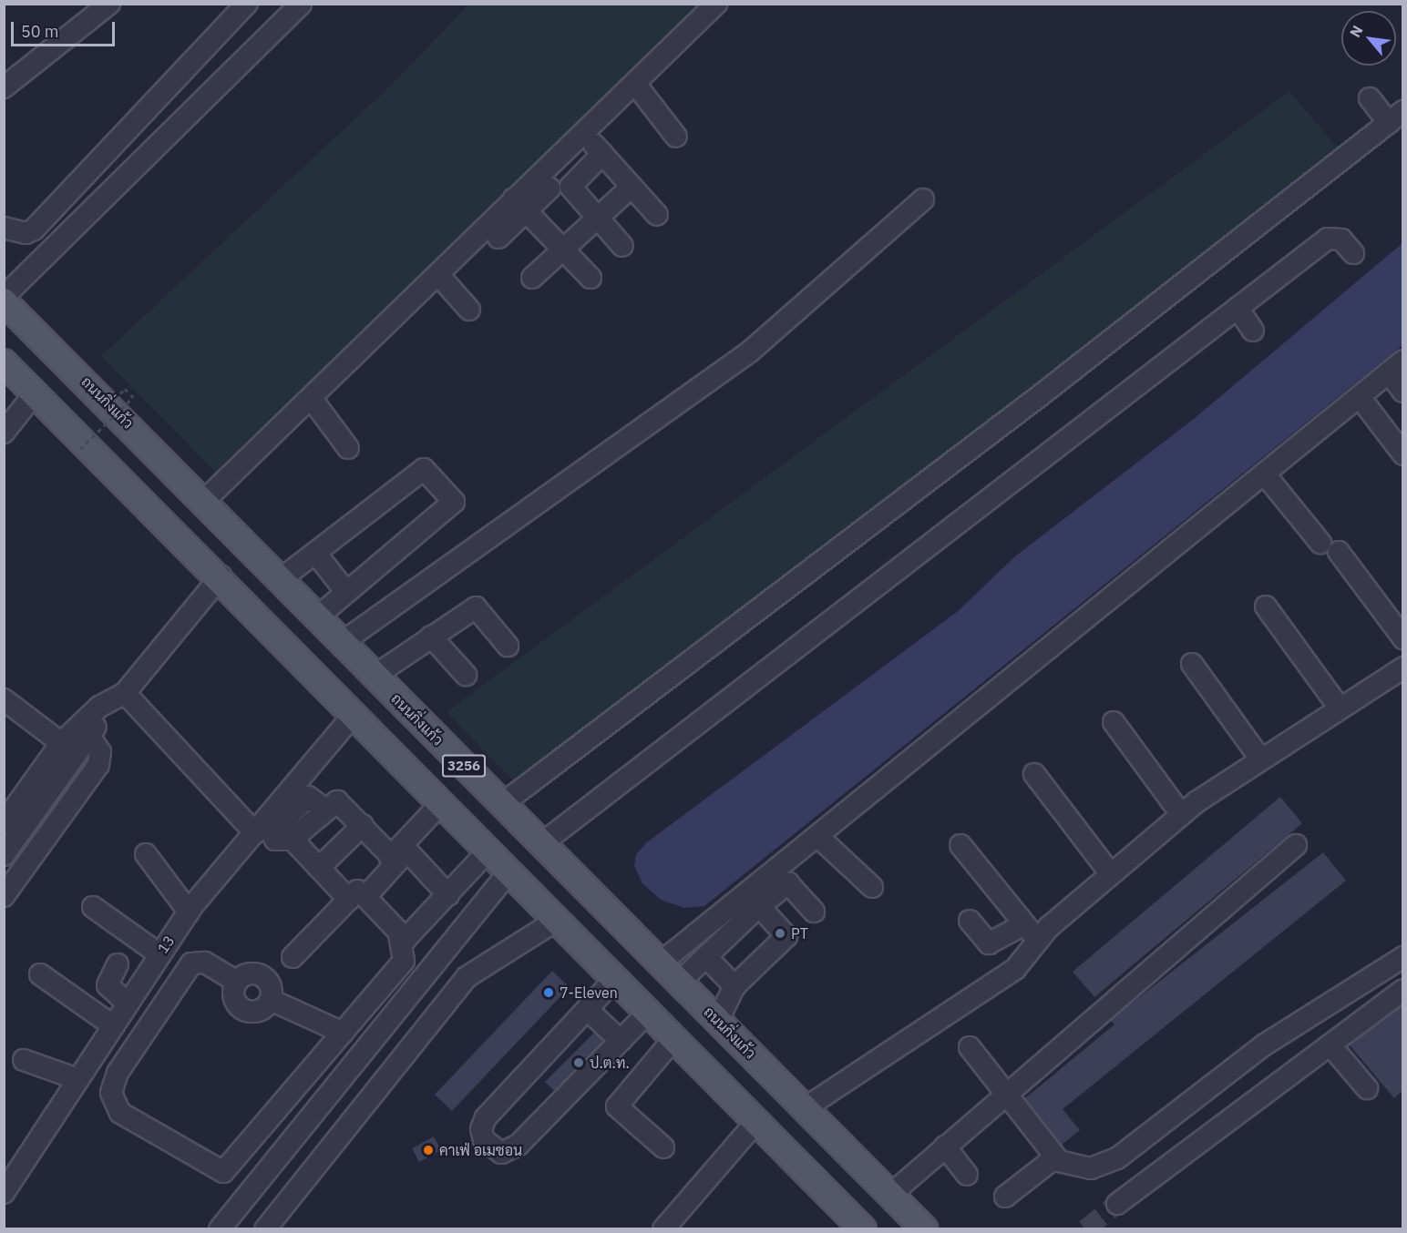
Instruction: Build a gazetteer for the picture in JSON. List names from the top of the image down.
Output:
{
  "streets": {
    "main road": ["ถนนกิ่งแก้ว", "3256"],
    "street": ["13"]
  },
  "crossings": [
    ["3256", "13"]
  ],
  "places": [
    "PT",
    "7-Eleven",
    "ป.ต.ท.",
    "คาเฟ่ อเมซอน"
  ],
  "scale_bar": "50 m",
  "north": "top left"
}
